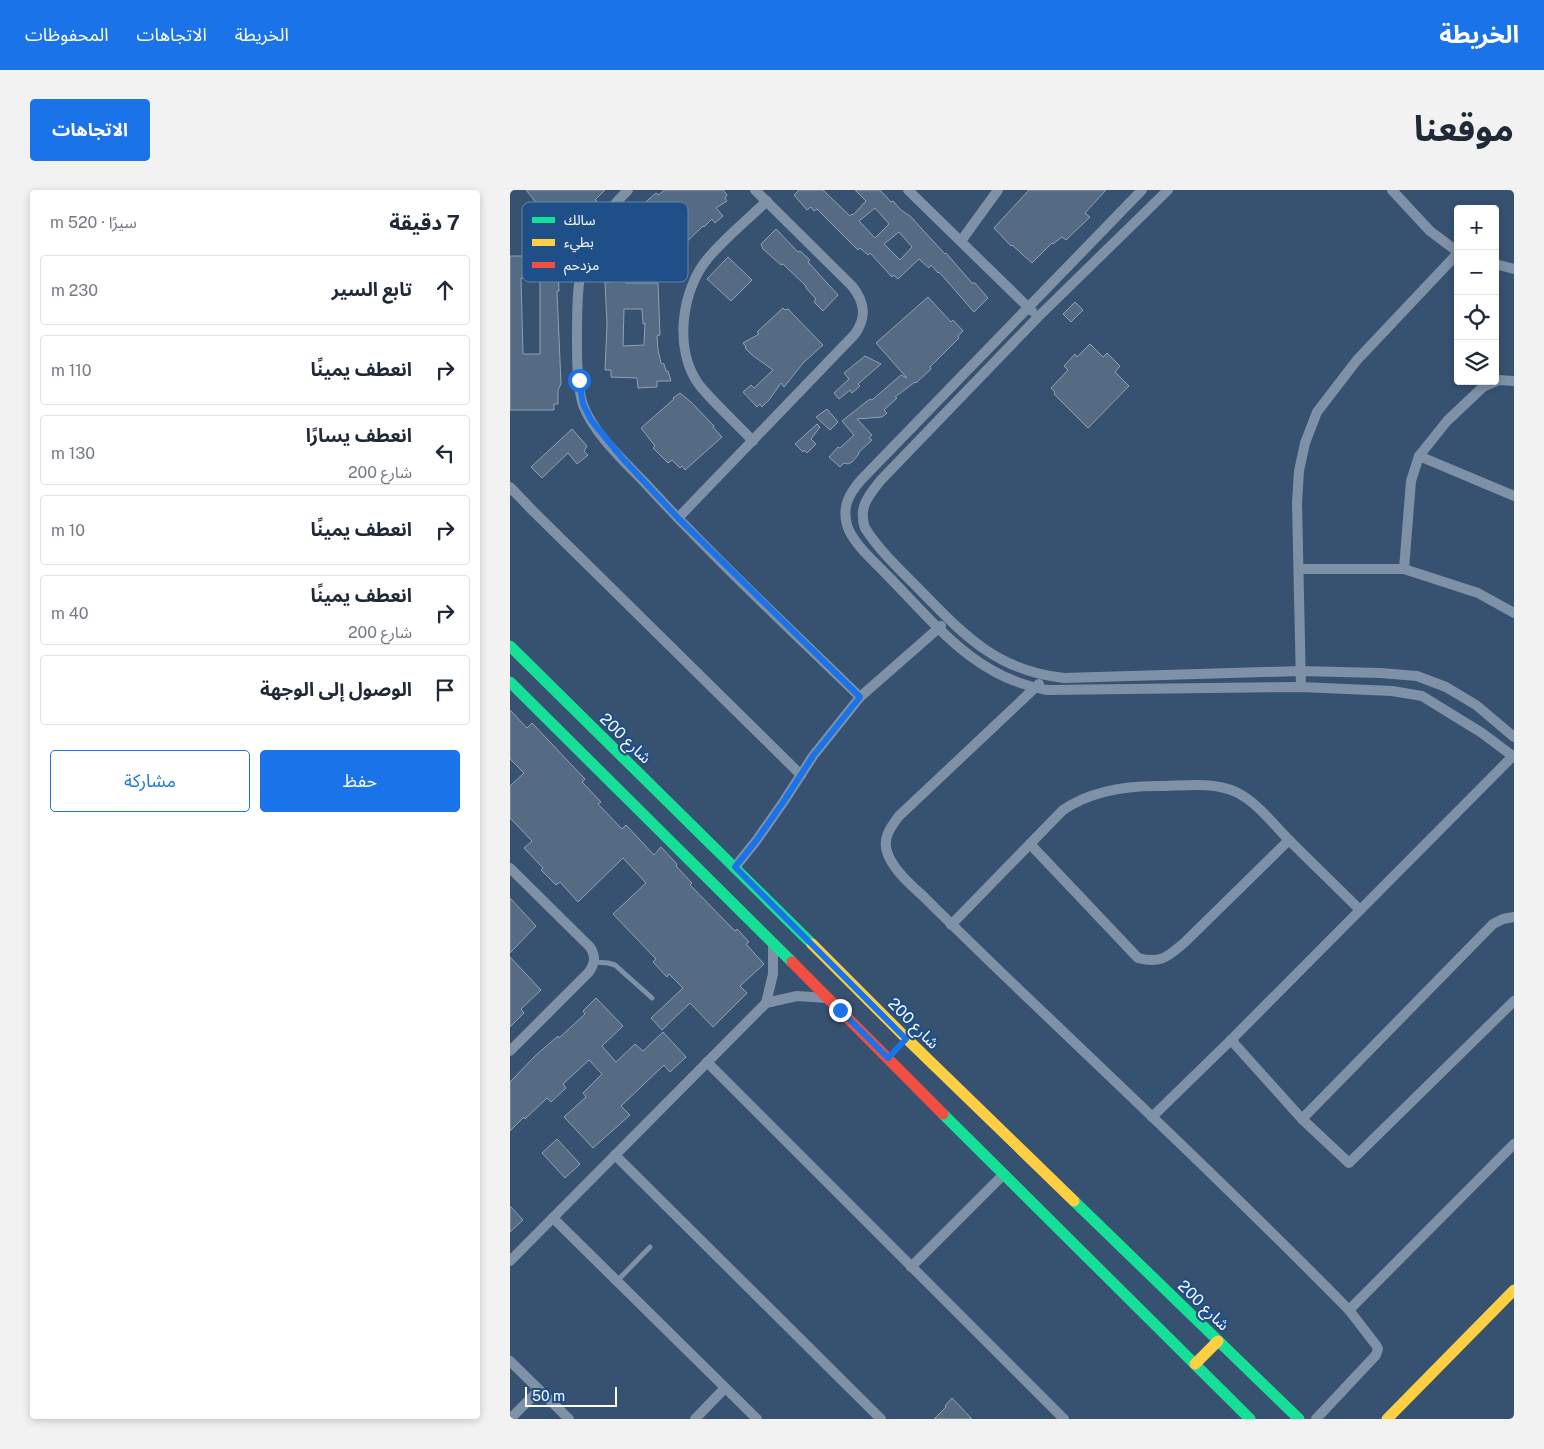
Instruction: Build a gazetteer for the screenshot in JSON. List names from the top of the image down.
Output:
{
  "streets": {
    "street": ["شارع 200"]
  },
  "legend": ["سالك", "بطيء", "مزدحم"],
  "scale_bar": "50 m",
  "page": {
    "header": "الخريطة",
    "nav": ["الخريطة", "الاتجاهات", "المحفوظات"],
    "title": "موقعنا",
    "buttons": [
      "الاتجاهات",
      ["حفظ", "مشاركة"]
    ],
    "heading": ["7 دقيقة", "سيرًا · 520 m"],
    "map_buttons": ["+", "−"],
    "list": [
      ["تابع السير", "230 m"],
      ["انعطف يمينًا", "110 m"],
      ["انعطف يسارًا", "شارع 200", "130 m"],
      ["انعطف يمينًا", "10 m"],
      ["انعطف يمينًا", "شارع 200", "40 m"],
      "الوصول إلى الوجهة"
    ],
    "scale": "50 m"
  }
}
